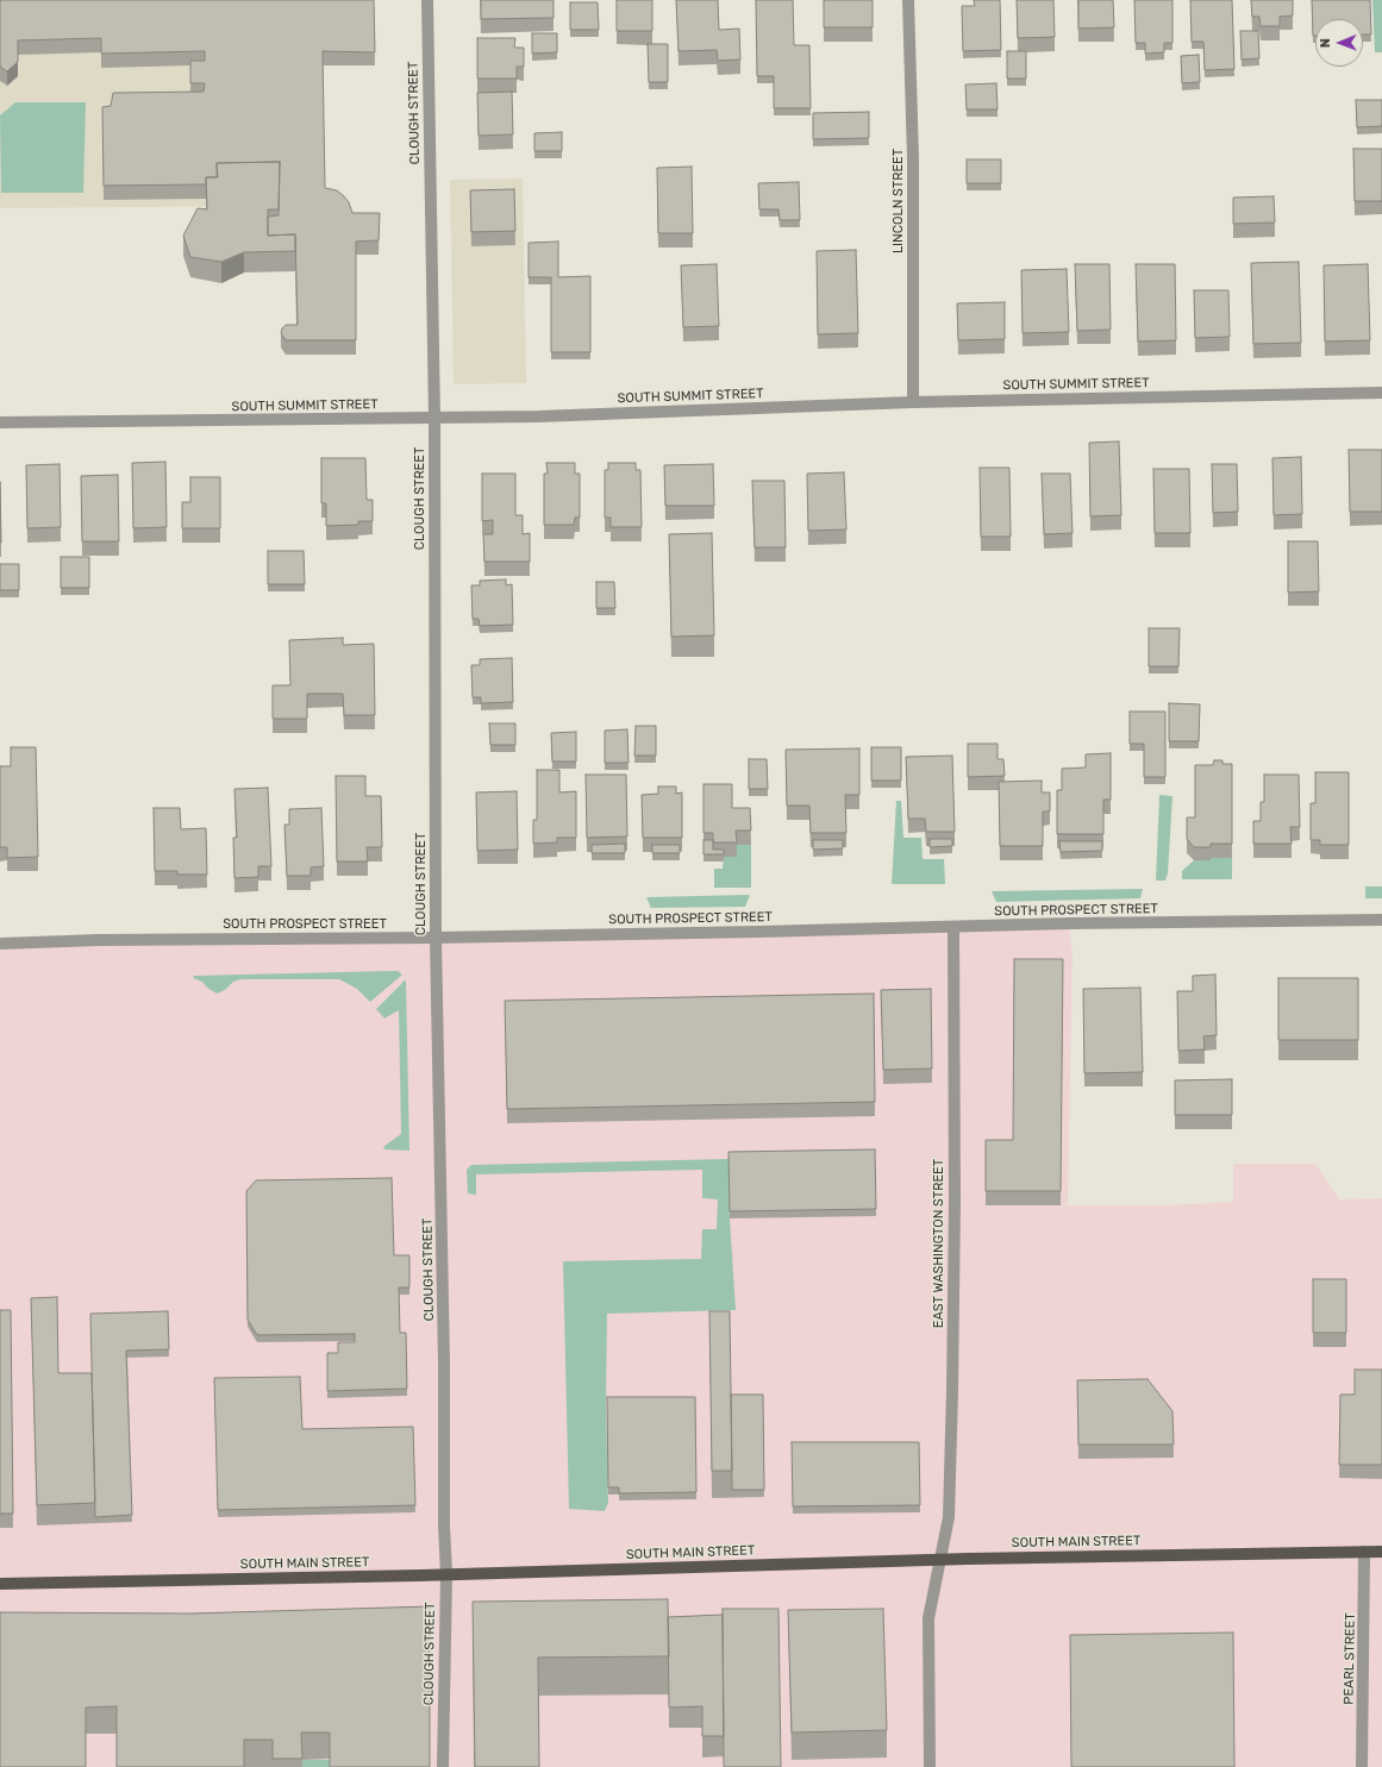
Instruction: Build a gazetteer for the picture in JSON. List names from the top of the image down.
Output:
{
  "streets": {
    "main road": ["SOUTH MAIN STREET"],
    "street": [
      "CLOUGH STREET",
      "LINCOLN STREET",
      "SOUTH SUMMIT STREET",
      "SOUTH PROSPECT STREET",
      "EAST WASHINGTON STREET",
      "PEARL STREET"
    ]
  },
  "crossings": [
    ["CLOUGH STREET", "SOUTH SUMMIT STREET"],
    ["CLOUGH STREET", "SOUTH PROSPECT STREET"],
    ["CLOUGH STREET", "SOUTH MAIN STREET"],
    ["LINCOLN STREET", "SOUTH SUMMIT STREET"],
    ["SOUTH PROSPECT STREET", "EAST WASHINGTON STREET"],
    ["EAST WASHINGTON STREET", "SOUTH MAIN STREET"],
    ["SOUTH MAIN STREET", "PEARL STREET"]
  ],
  "north": "left"
}
